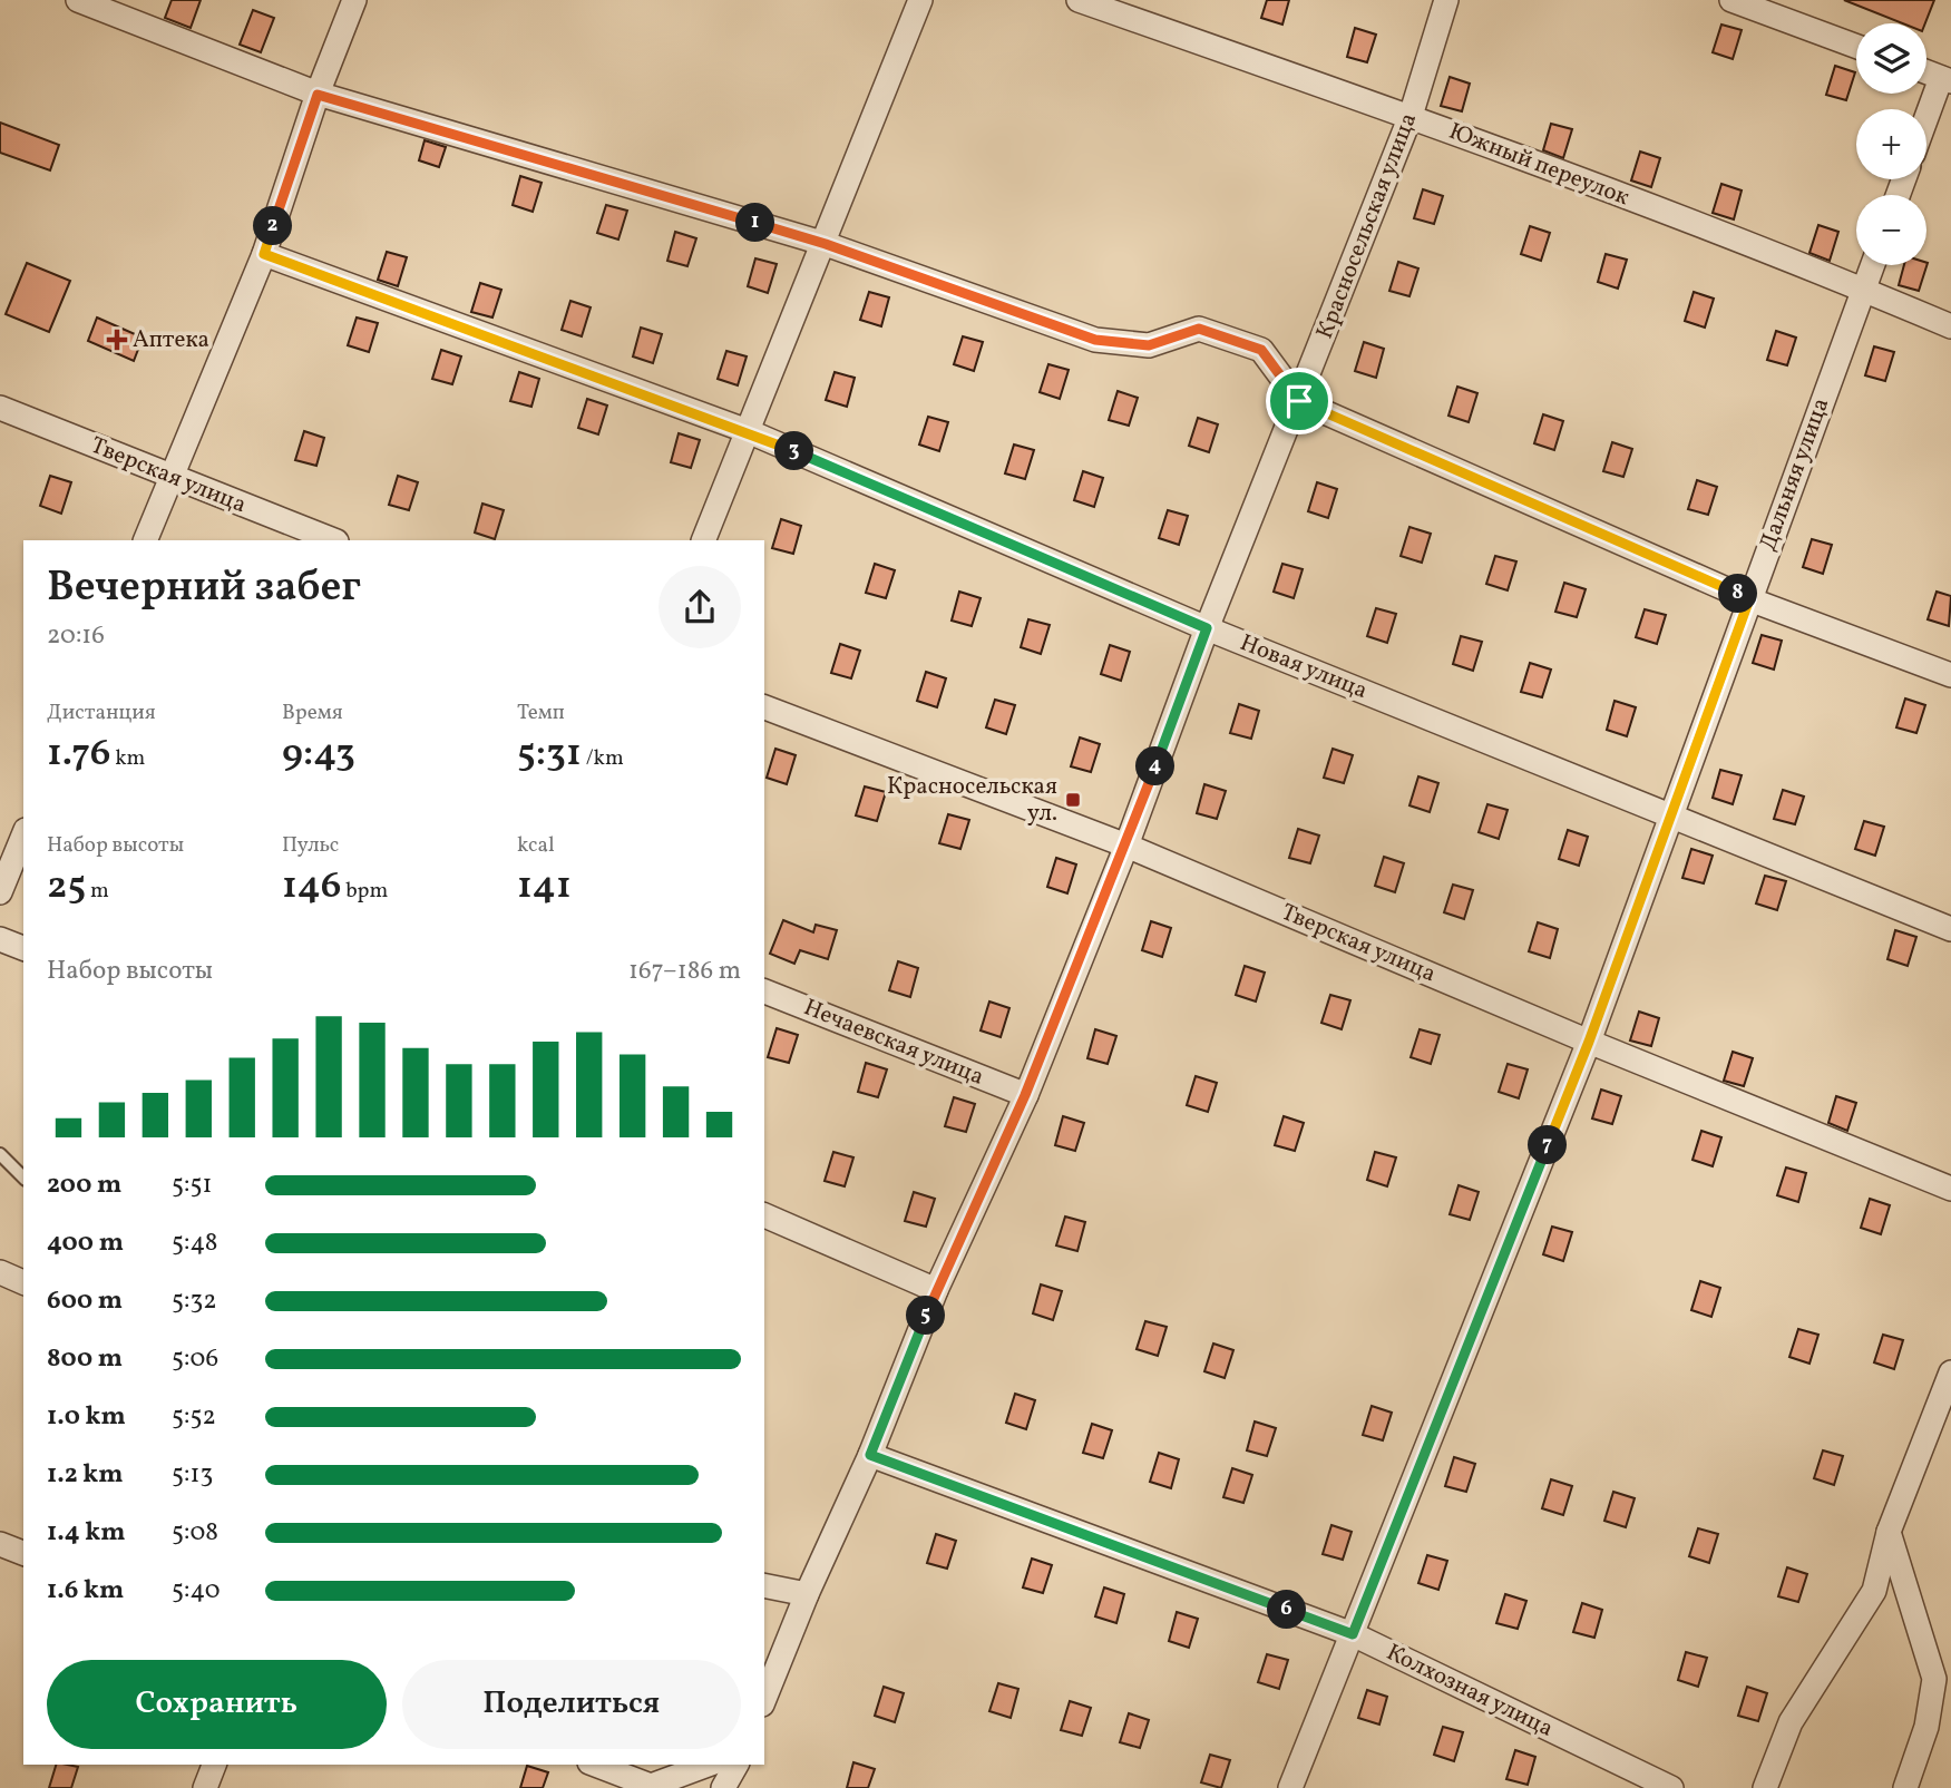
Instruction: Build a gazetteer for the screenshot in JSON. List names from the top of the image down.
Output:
{
  "streets": {
    "street": [
      "Южный переулок",
      "Красносельская улица",
      "Дальняя улица",
      "Тверская улица",
      "Новая улица",
      "Нечаевская улица",
      "Колхозная улица"
    ]
  },
  "crossings": [
    ["Южный переулок", "Красносельская улица"],
    ["Южный переулок", "Дальняя улица"],
    ["Красносельская улица", "Тверская улица"],
    ["Красносельская улица", "Новая улица"],
    ["Красносельская улица", "Нечаевская улица"],
    ["Красносельская улица", "Колхозная улица"],
    ["Дальняя улица", "Тверская улица"],
    ["Дальняя улица", "Новая улица"],
    ["Дальняя улица", "Колхозная улица"]
  ],
  "places": {
    "health": ["Аптека"],
    "transit": ["Красносельская ул."]
  },
  "page": {
    "map_buttons": ["+", "−"],
    "pins": [
      "1",
      "2",
      "3",
      "8",
      "4",
      "7",
      "5",
      "6"
    ],
    "heading": ["Вечерний забег", "20:16"],
    "stats": [
      ["Дистанция", "1.76 km"],
      ["Время", "9:43"],
      ["Темп", "5:31 /km"],
      ["Набор высоты", "25 m"],
      ["Пульс", "146 bpm"],
      ["kcal", "141"]
    ],
    "chart": ["Набор высоты", "167–186 m"],
    "list": [
      {
        "name": "200 m",
        "note": "5:51"
      },
      {
        "name": "400 m",
        "note": "5:48"
      },
      {
        "name": "600 m",
        "note": "5:32"
      },
      {
        "name": "800 m",
        "note": "5:06"
      },
      {
        "name": "1.0 km",
        "note": "5:52"
      },
      {
        "name": "1.2 km",
        "note": "5:13"
      },
      {
        "name": "1.4 km",
        "note": "5:08"
      },
      {
        "name": "1.6 km",
        "note": "5:40"
      }
    ],
    "buttons": ["Сохранить", "Поделиться"]
  }
}
